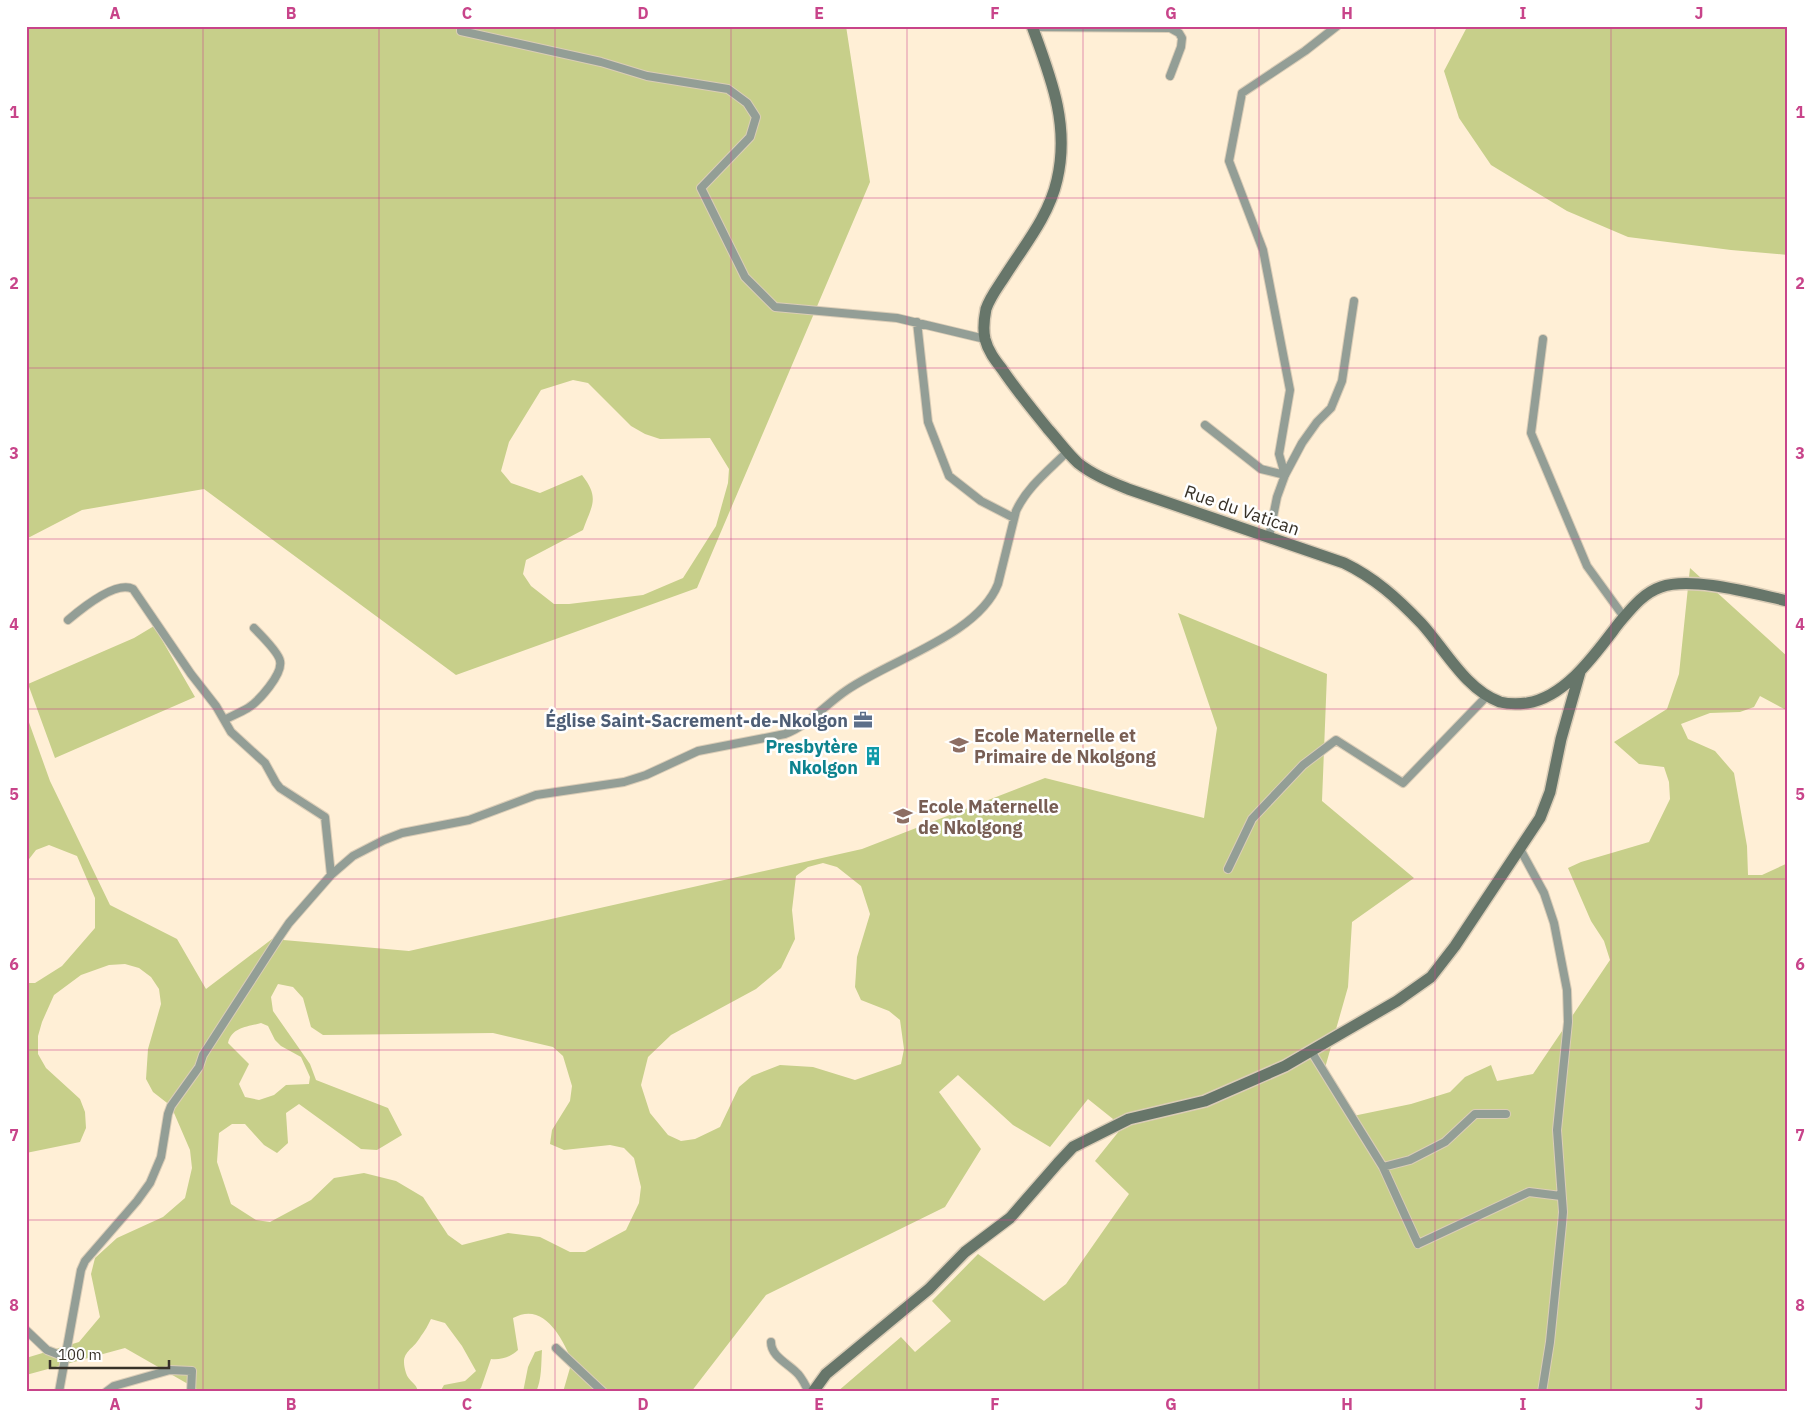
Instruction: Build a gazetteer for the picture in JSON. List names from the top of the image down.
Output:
{
  "streets": {
    "street": ["Rue du Vatican"]
  },
  "places": {
    "office": ["Église Saint-Sacrement-de-Nkolgon"],
    "school or university": ["Ecole Maternelle et Primaire de Nkolgong", "Ecole Maternelle de Nkolgong"],
    "building": ["Presbytère Nkolgon"]
  },
  "scale_bar": "100 m",
  "grid": {
    "columns": [
      "A",
      "B",
      "C",
      "D",
      "E",
      "F",
      "G",
      "H",
      "I",
      "J"
    ],
    "rows": [
      "1",
      "2",
      "3",
      "4",
      "5",
      "6",
      "7",
      "8"
    ]
  }
}
